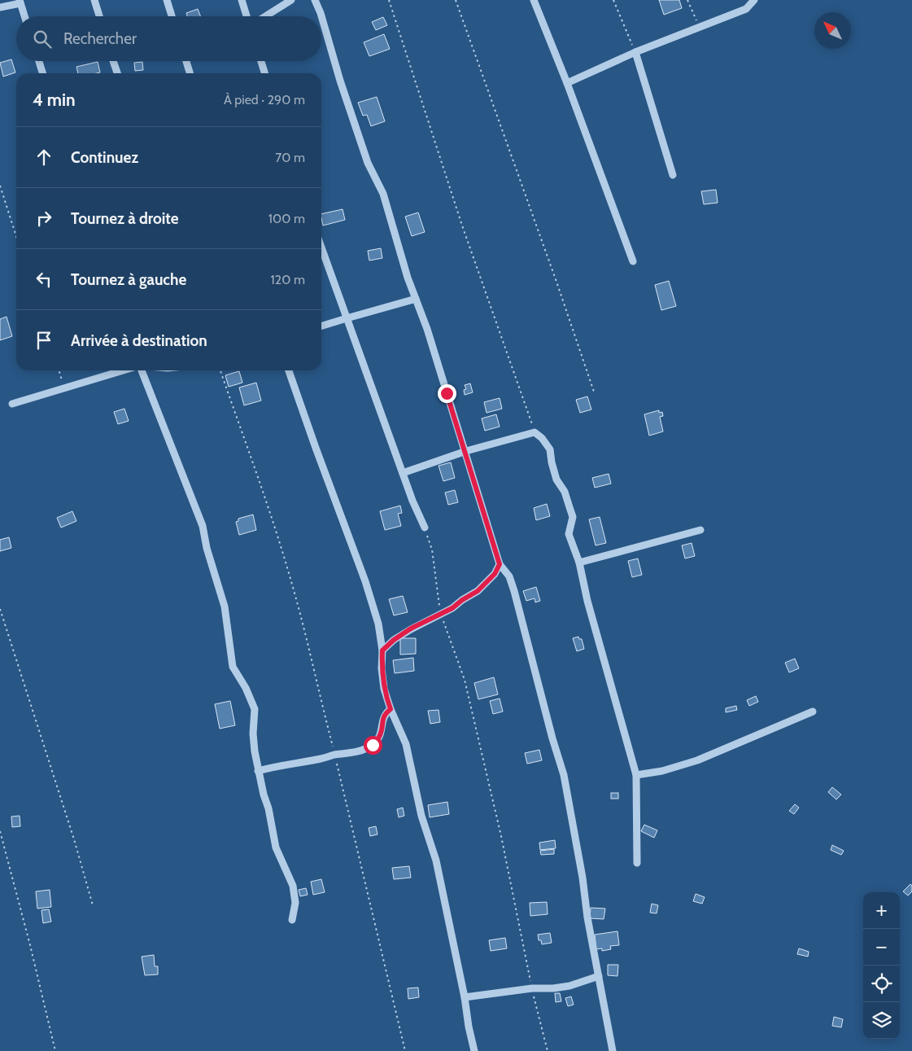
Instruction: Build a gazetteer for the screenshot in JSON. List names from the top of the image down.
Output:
{
  "north": "top left",
  "page": {
    "search": "Rechercher",
    "heading": ["4 min", "À pied · 290 m"],
    "list": [
      ["Continuez", "70 m"],
      ["Tournez à droite", "100 m"],
      ["Tournez à gauche", "120 m"],
      "Arrivée à destination"
    ],
    "map_buttons": ["+", "−"]
  }
}
